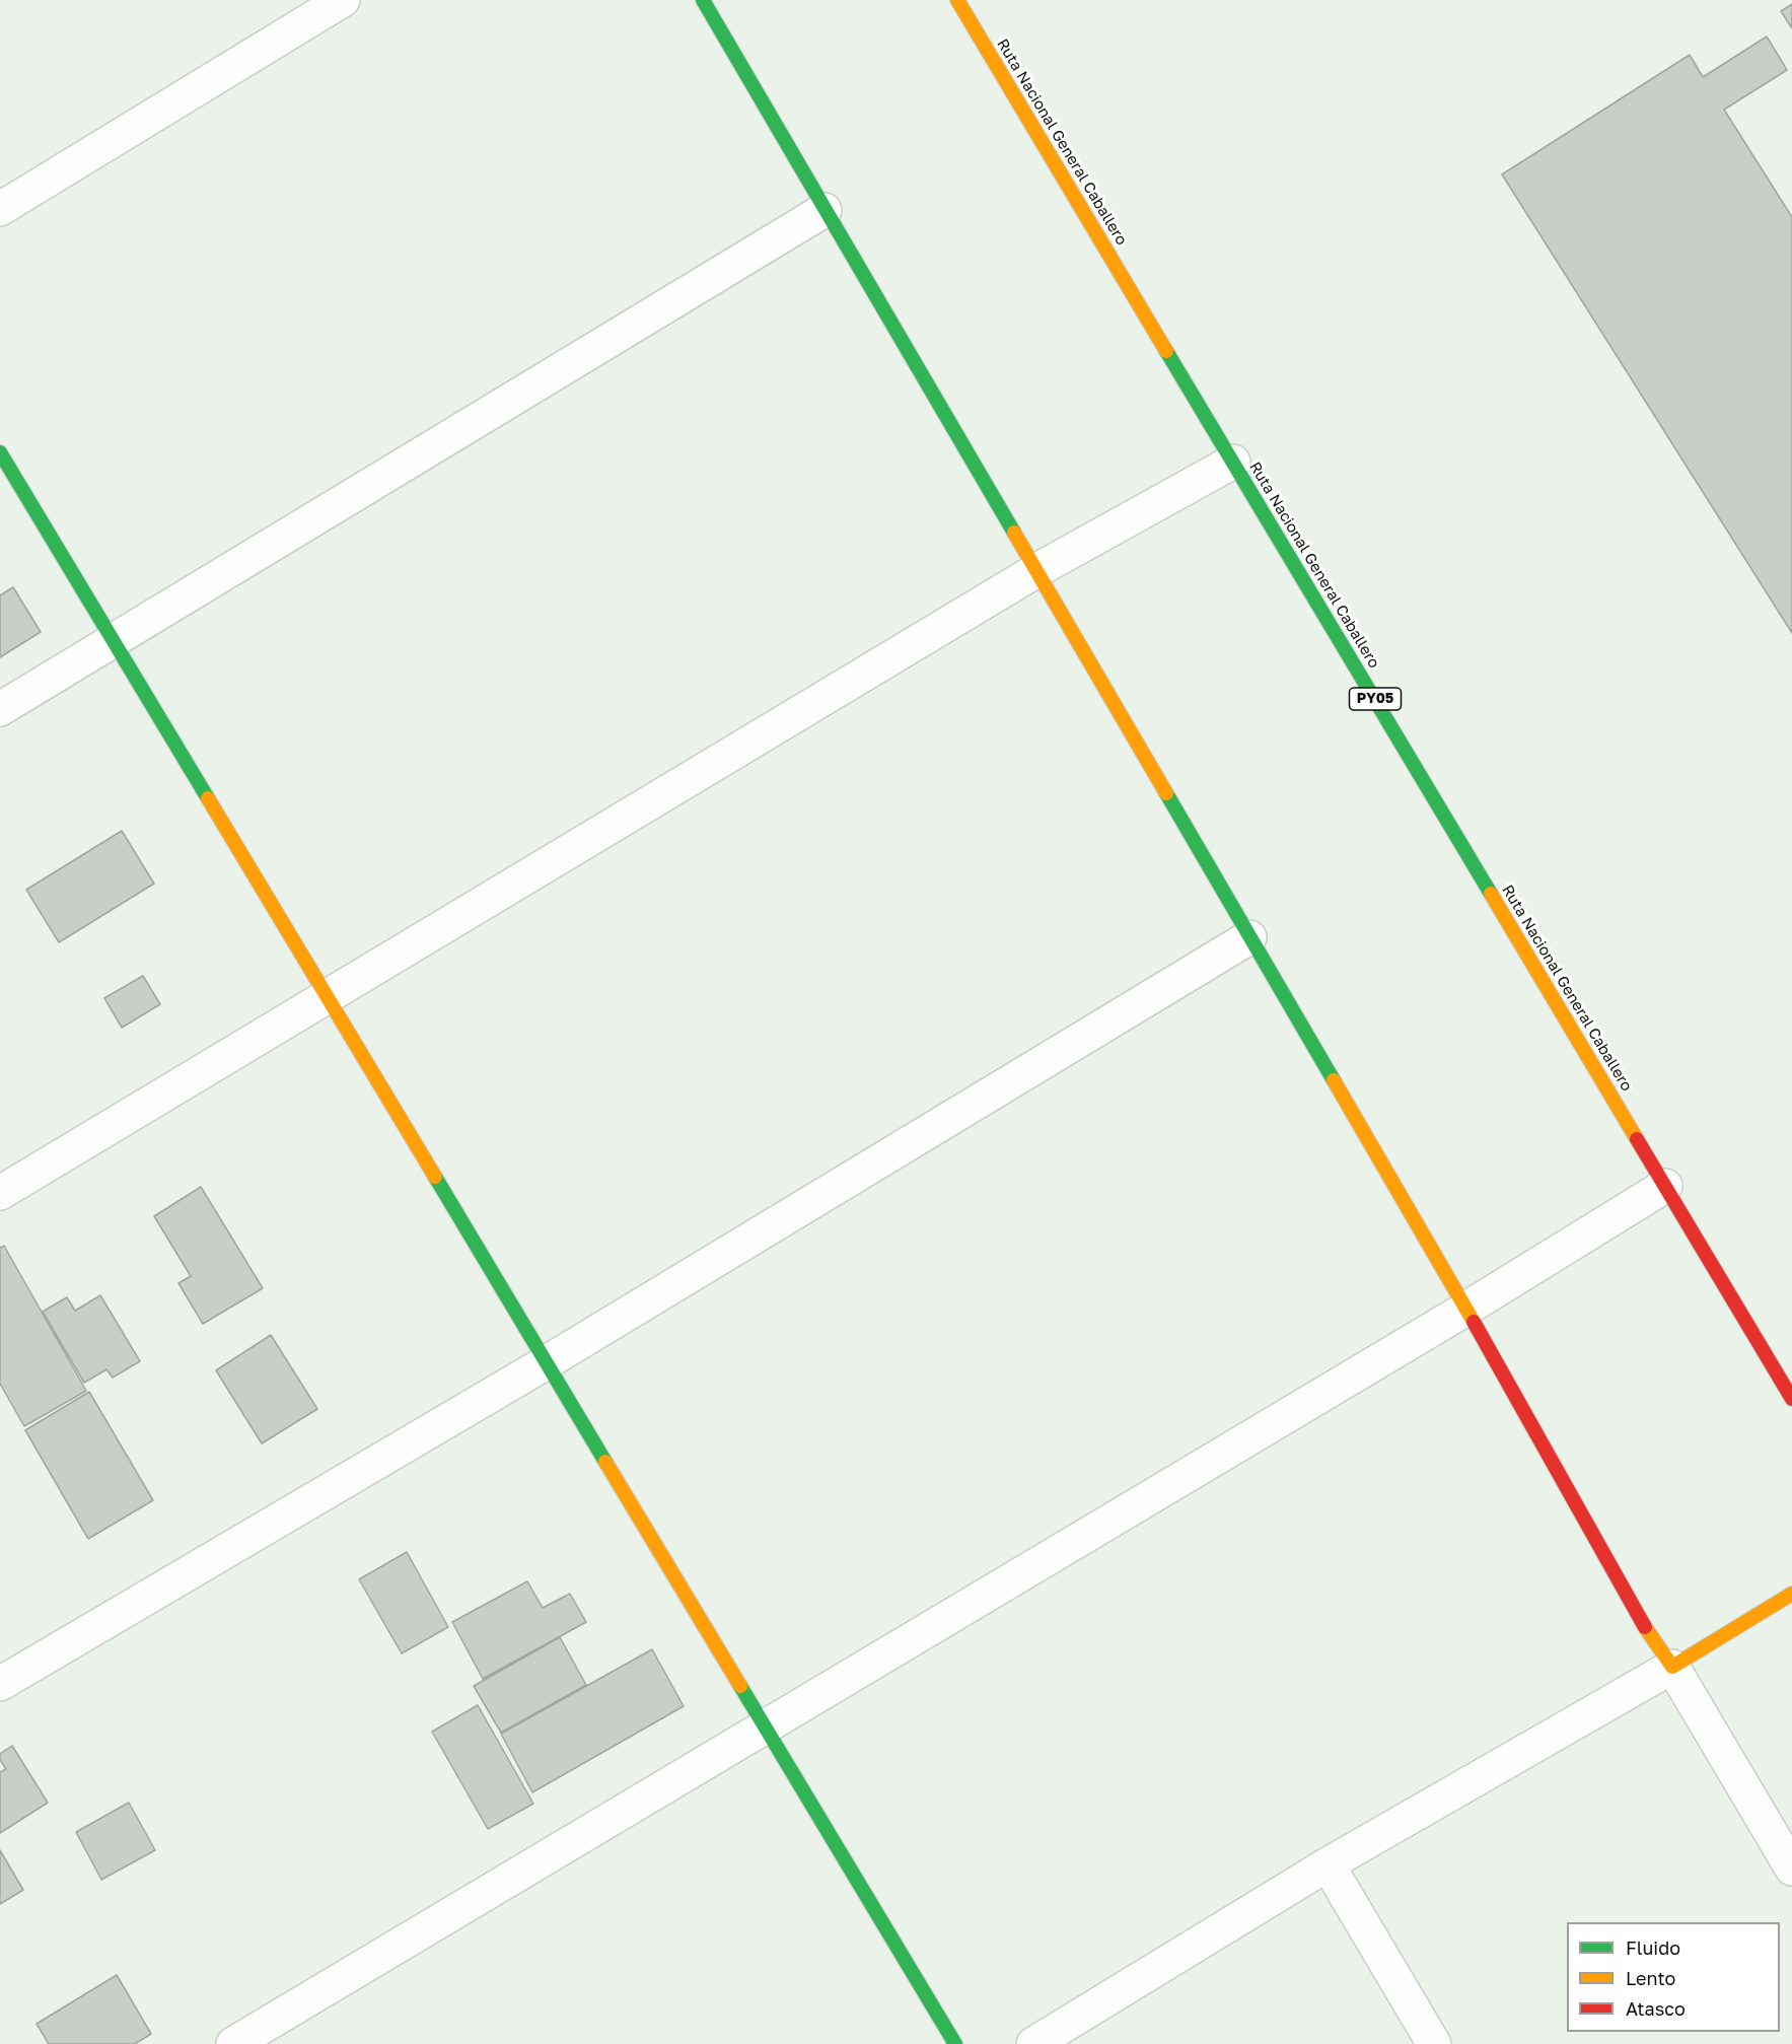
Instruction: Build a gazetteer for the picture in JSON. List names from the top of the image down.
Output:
{
  "streets": {
    "main road": ["Ruta Nacional General Caballero", "PY05"]
  },
  "legend": ["Fluido", "Lento", "Atasco"]
}
